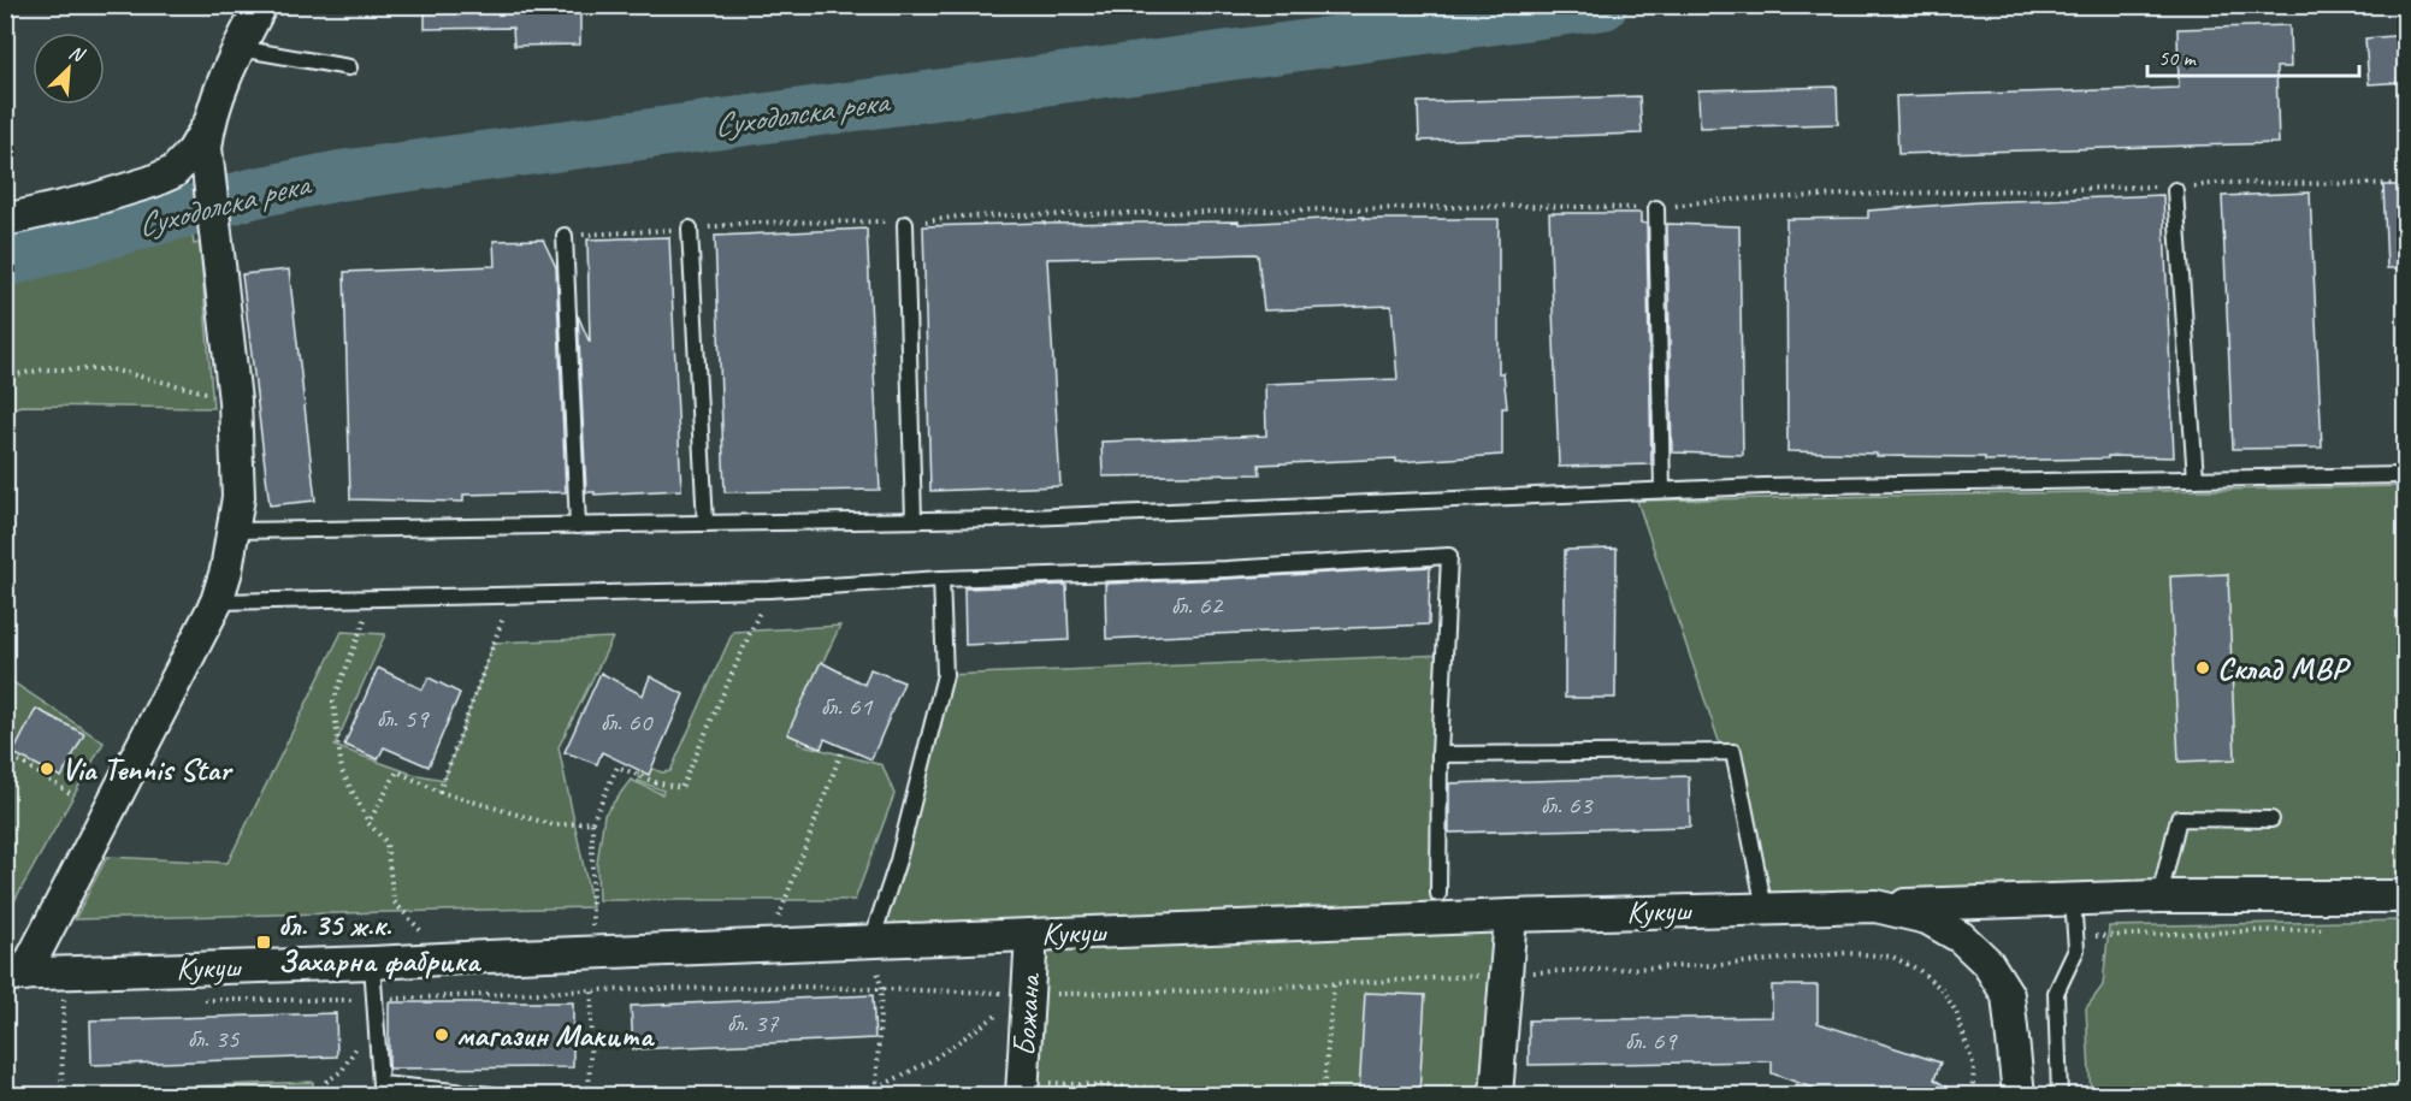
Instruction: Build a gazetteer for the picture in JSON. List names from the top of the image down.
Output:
{
  "streets": {
    "street": ["Кукуш", "Божана"]
  },
  "crossings": [
    ["Кукуш", "Божана"]
  ],
  "water": ["Суходолска река"],
  "places": {
    "other": ["Склад МВР", "Via Tennis Star", "магазин Макита"],
    "transit": ["бл. 35 ж.к. Захарна фабрика"]
  },
  "house_numbers": [
    "бл. 62",
    "бл. 61",
    "бл. 59",
    "бл. 60",
    "бл. 63",
    "бл. 37",
    "бл. 35",
    "бл. 69"
  ],
  "scale_bar": "50 m",
  "north": "top right"
}
